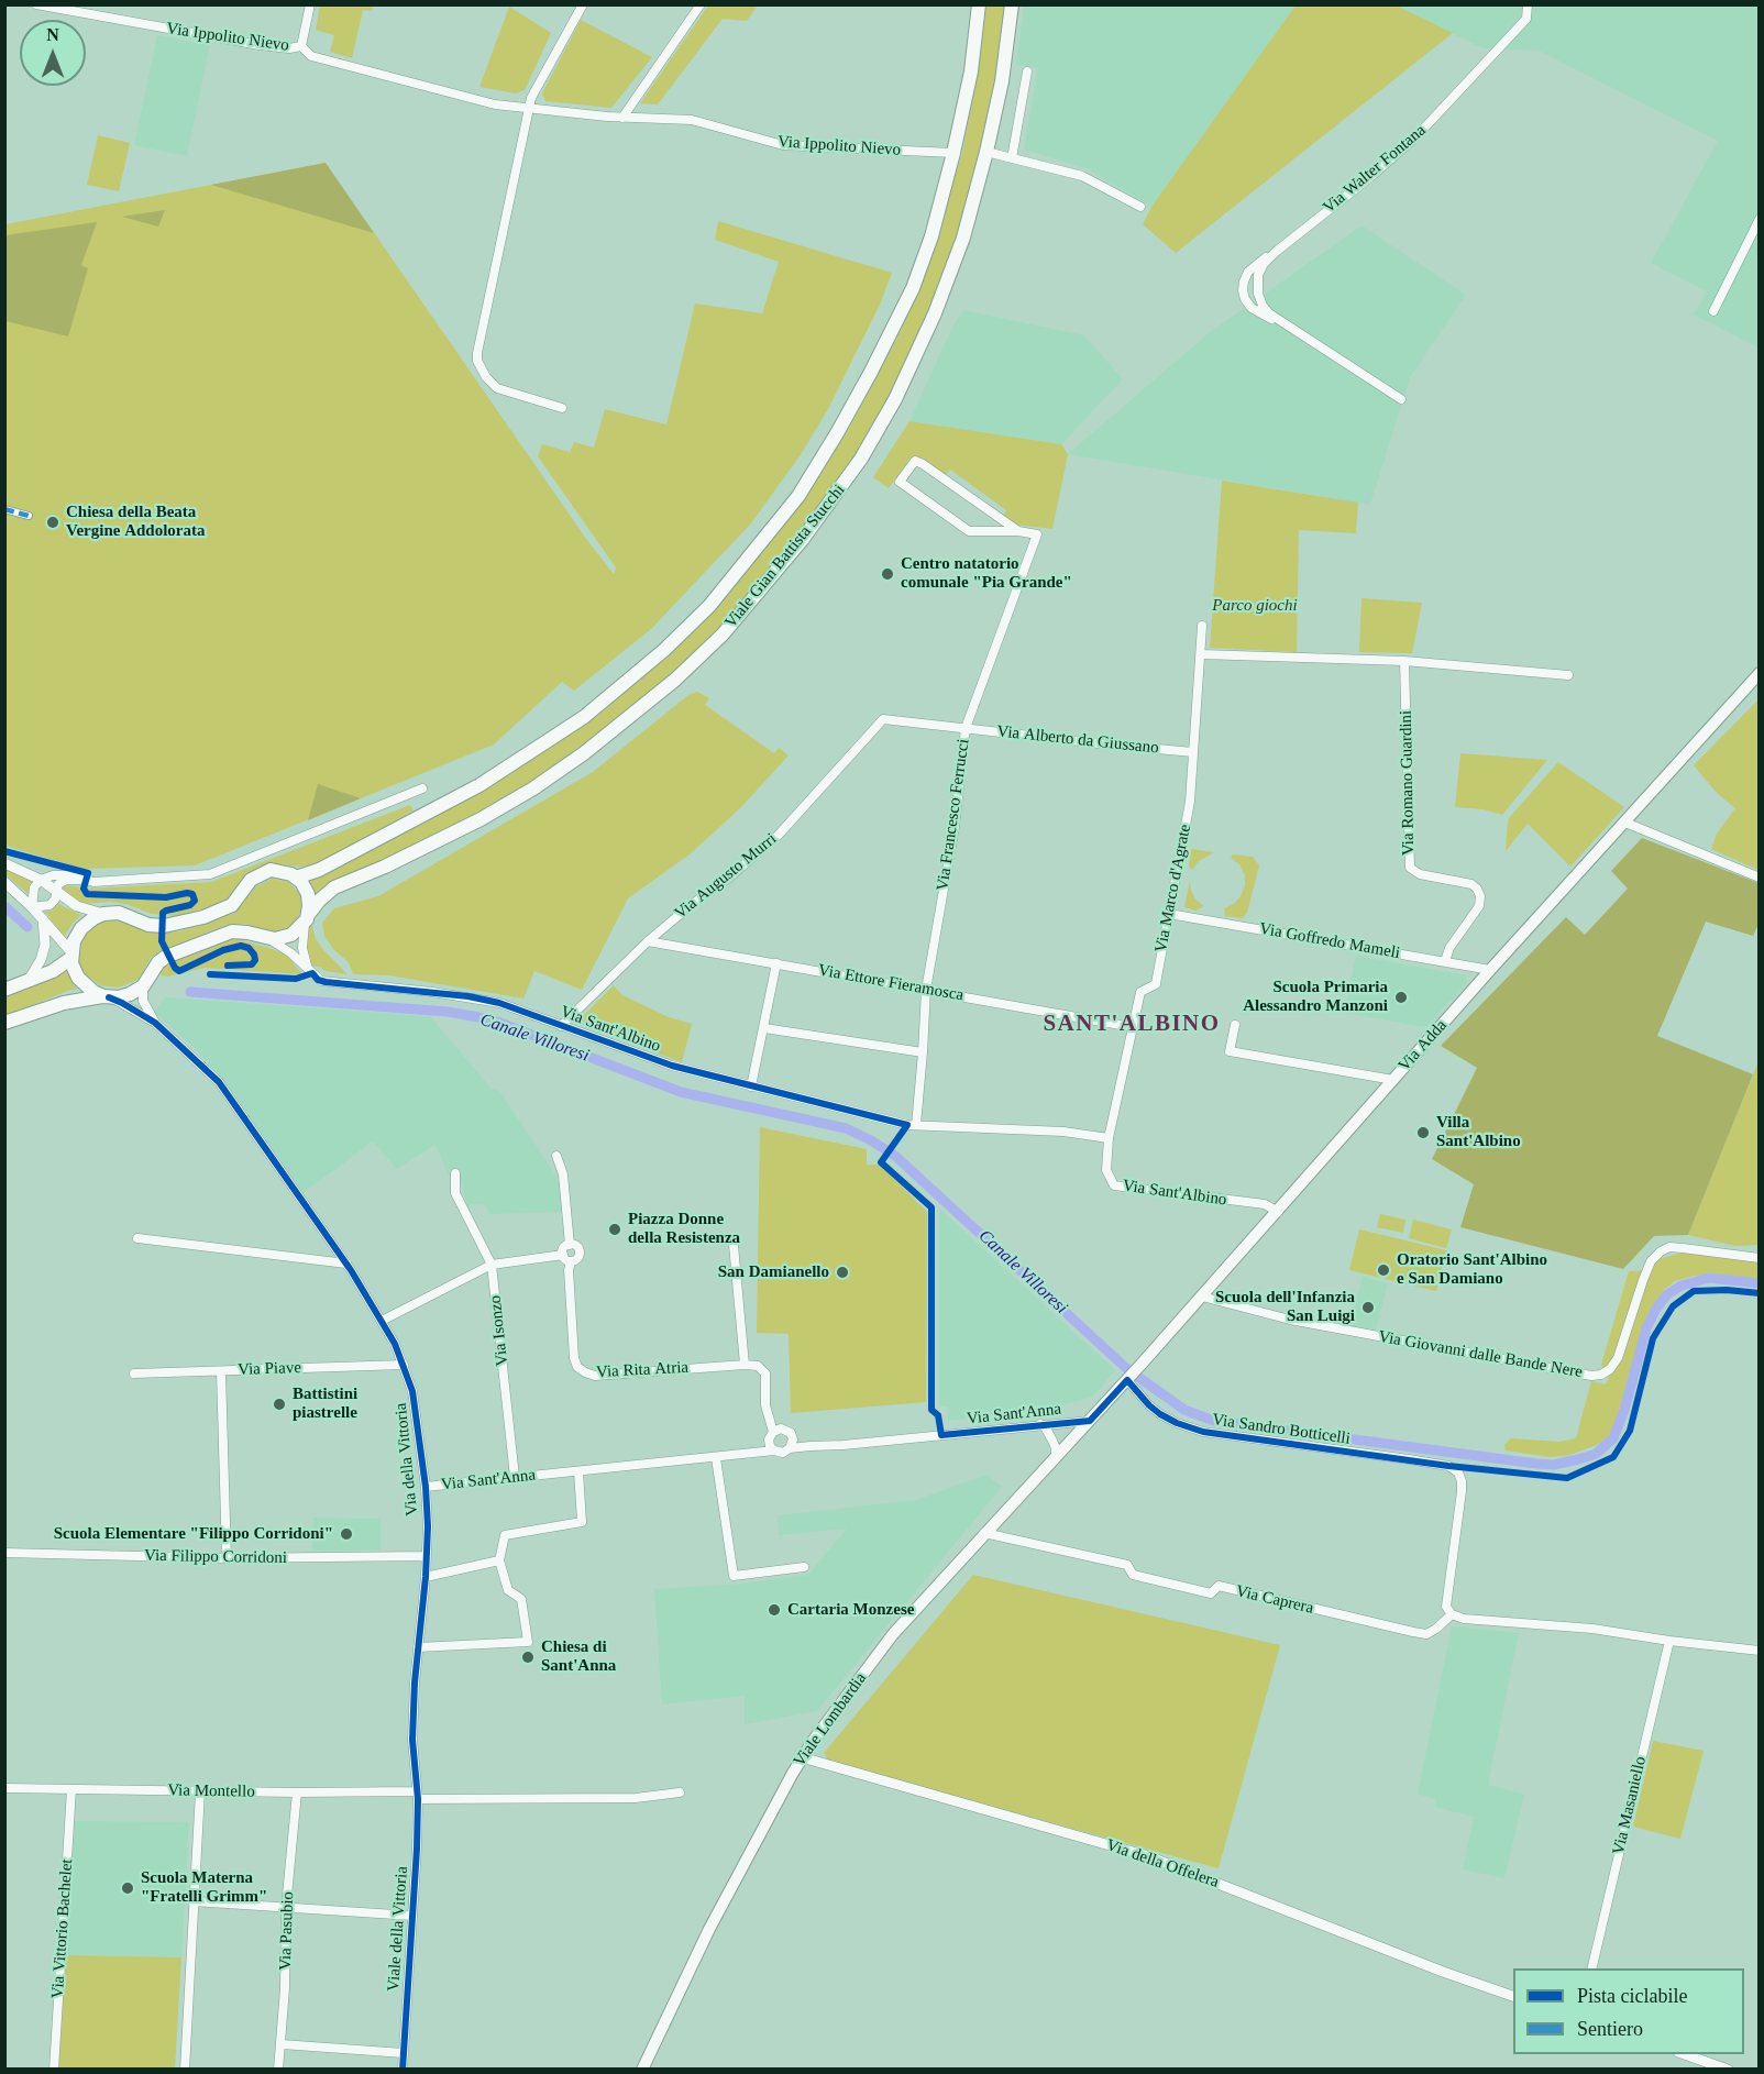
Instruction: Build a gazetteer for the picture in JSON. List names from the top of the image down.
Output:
{
  "streets": {
    "main road": ["Viale Gian Battista Stucchi", "Via Adda", "Viale Lombardia"],
    "street": [
      "Via Ippolito Nievo",
      "Via Walter Fontana",
      "Via Alberto da Giussano",
      "Via Romano Guardini",
      "Via Francesco Ferrucci",
      "Via Augusto Murri",
      "Via Marco d'Agrate",
      "Via Goffredo Mameli",
      "Via Ettore Fieramosca",
      "Via Sant'Albino",
      "Via Isonzo",
      "Via Giovanni dalle Bande Nere",
      "Via Piave",
      "Via Rita Atria",
      "Via Sant'Anna",
      "Via Sandro Botticelli",
      "Via della Vittoria",
      "Via Filippo Corridoni",
      "Via Caprera",
      "Via Montello",
      "Via Masaniello",
      "Via della Offelera",
      "Via Vittorio Bachelet",
      "Viale della Vittoria",
      "Via Pasubio"
    ]
  },
  "crossings": [
    ["Via Ippolito Nievo", "Viale Gian Battista Stucchi"],
    ["Viale Gian Battista Stucchi", "Via Sant'Albino"],
    ["Via Alberto da Giussano", "Via Francesco Ferrucci"],
    ["Via Alberto da Giussano", "Via Augusto Murri"],
    ["Via Alberto da Giussano", "Via Marco d'Agrate"],
    ["Via Romano Guardini", "Via Goffredo Mameli"],
    ["Via Francesco Ferrucci", "Via Ettore Fieramosca"],
    ["Via Francesco Ferrucci", "Via Sant'Albino"],
    ["Via Augusto Murri", "Via Ettore Fieramosca"],
    ["Via Augusto Murri", "Via Sant'Albino"],
    ["Via Marco d'Agrate", "Via Goffredo Mameli"],
    ["Via Marco d'Agrate", "Via Ettore Fieramosca"],
    ["Via Marco d'Agrate", "Via Sant'Albino"],
    ["Via Goffredo Mameli", "Via Adda"],
    ["Via Sant'Albino", "Via Adda"],
    ["Via Adda", "Via Giovanni dalle Bande Nere"],
    ["Via Adda", "Via Sant'Anna"],
    ["Via Adda", "Via Sandro Botticelli"],
    ["Via Adda", "Viale Lombardia"],
    ["Via Isonzo", "Via Sant'Anna"],
    ["Via Piave", "Via della Vittoria"],
    ["Via Sant'Anna", "Via della Vittoria"],
    ["Via Sant'Anna", "Viale Lombardia"],
    ["Via Sandro Botticelli", "Via Caprera"],
    ["Via della Vittoria", "Via Filippo Corridoni"],
    ["Via della Vittoria", "Via Montello"],
    ["Via della Vittoria", "Viale della Vittoria"],
    ["Via Caprera", "Viale Lombardia"],
    ["Viale Lombardia", "Via della Offelera"],
    ["Via Montello", "Via Vittorio Bachelet"],
    ["Via Montello", "Viale della Vittoria"],
    ["Via Montello", "Via Pasubio"]
  ],
  "districts": ["SANT'ALBINO"],
  "water": ["Canale Villoresi"],
  "parks": ["Parco giochi"],
  "places": [
    "Chiesa della Beata Vergine Addolorata",
    "Centro natatorio comunale \"Pia Grande\"",
    "Scuola Primaria Alessandro Manzoni",
    "Villa Sant'Albino",
    "Piazza Donne della Resistenza",
    "Oratorio Sant'Albino e San Damiano",
    "San Damianello",
    "Scuola dell'Infanzia San Luigi",
    "Battistini piastrelle",
    "Scuola Elementare \"Filippo Corridoni\"",
    "Cartaria Monzese",
    "Chiesa di Sant'Anna",
    "Scuola Materna \"Fratelli Grimm\""
  ],
  "legend": ["Pista ciclabile", "Sentiero"],
  "north": "top"
}
